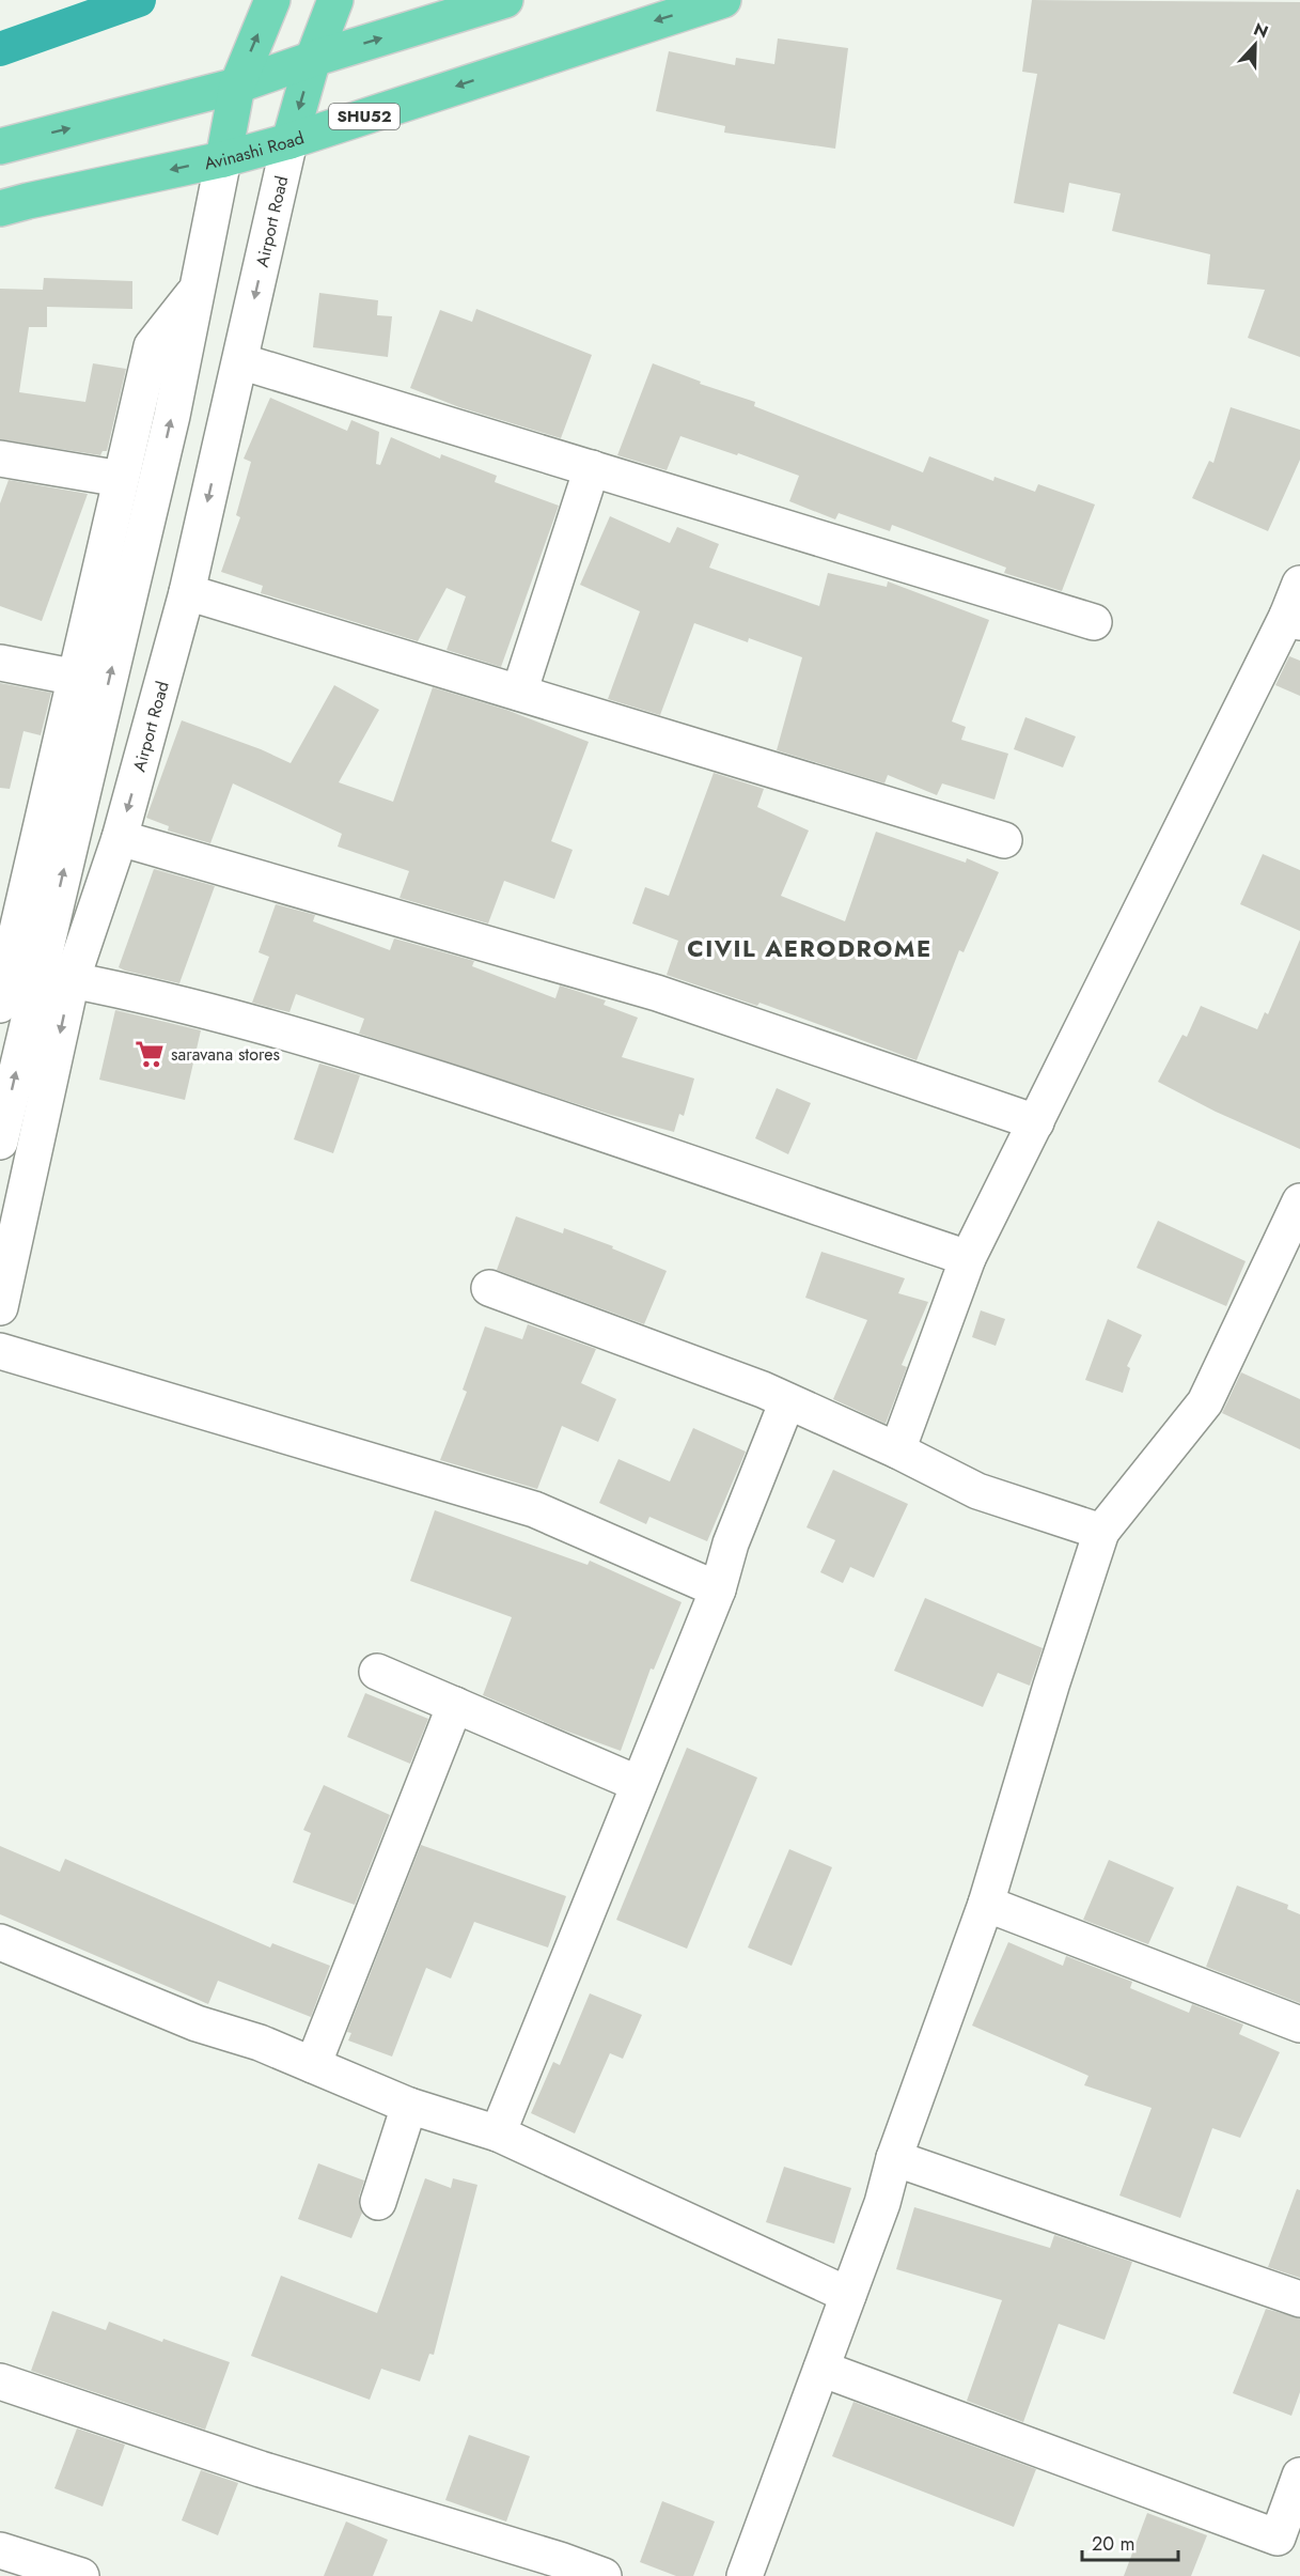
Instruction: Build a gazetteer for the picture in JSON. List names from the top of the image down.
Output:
{
  "streets": {
    "main road": ["SHU52", "Avinashi Road"],
    "street": ["Airport Road"]
  },
  "crossings": [
    ["Avinashi Road", "Airport Road"]
  ],
  "districts": ["CIVIL AERODROME"],
  "places": {
    "supermarket": ["saravana stores"]
  },
  "scale_bar": "20 m",
  "north": "top"
}
